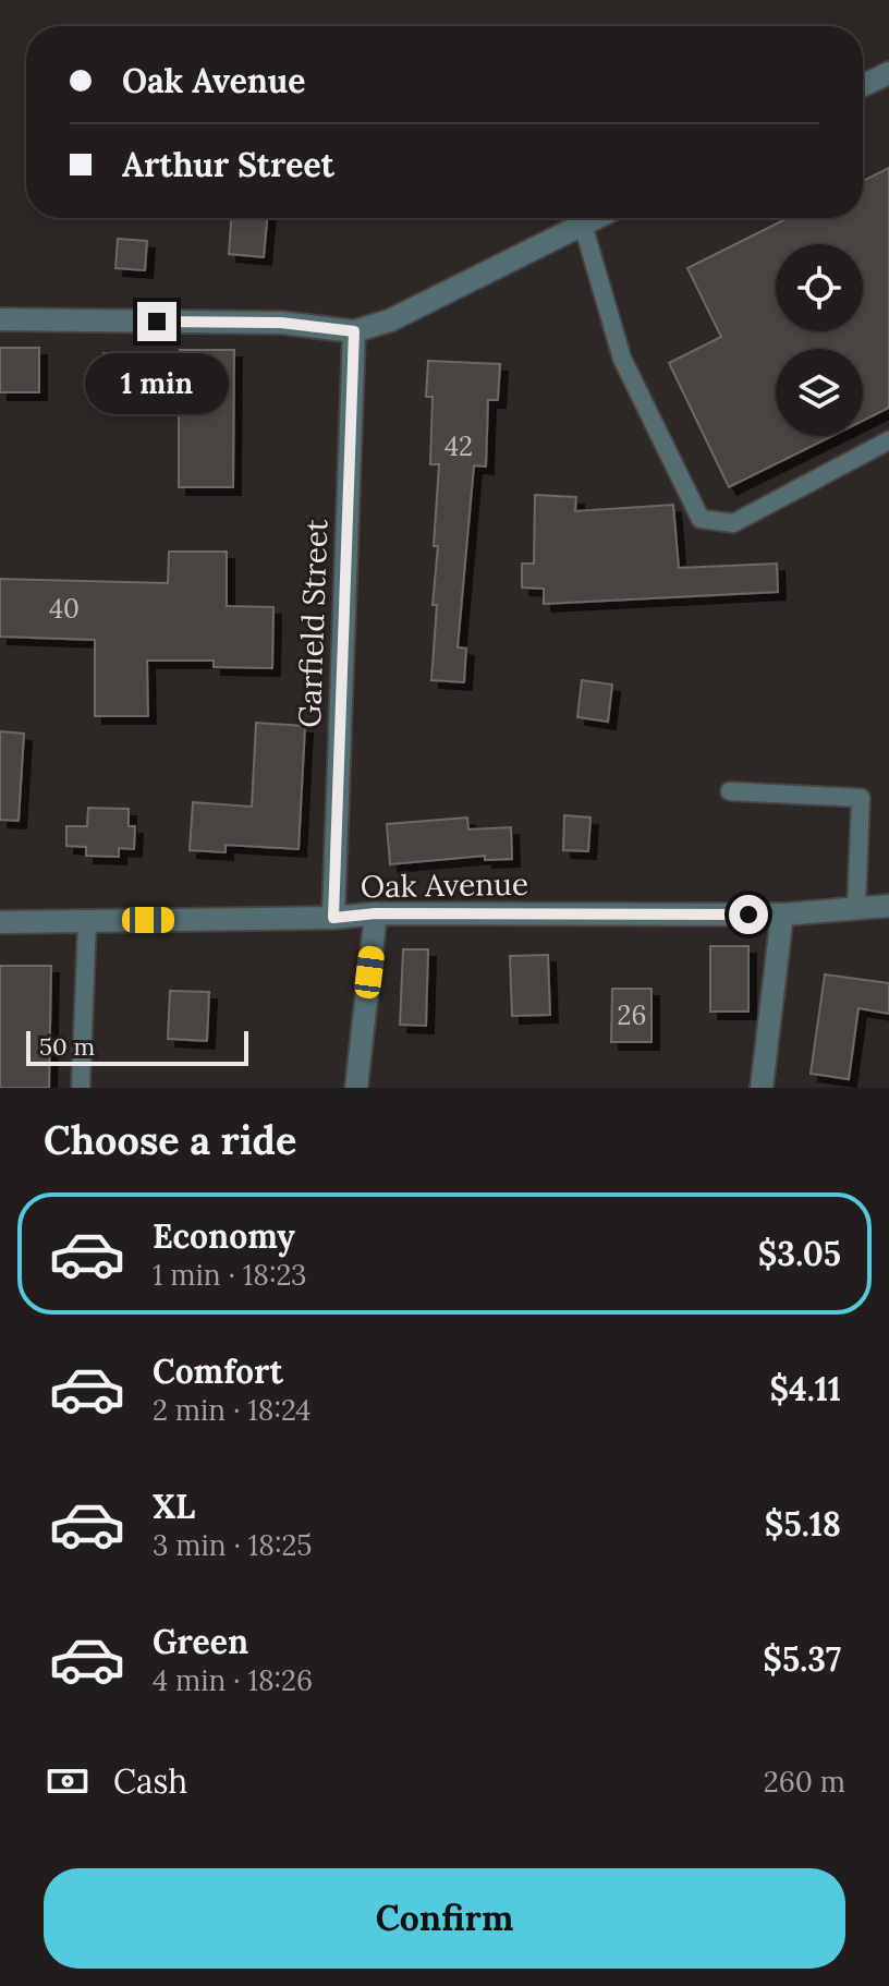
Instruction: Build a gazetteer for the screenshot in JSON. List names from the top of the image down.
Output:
{
  "streets": {
    "street": ["Garfield Street", "Oak Avenue"]
  },
  "crossings": [
    ["Garfield Street", "Oak Avenue"]
  ],
  "house_numbers": ["42", "40", "26"],
  "scale_bar": "50 m",
  "page": {
    "banner": ["Oak Avenue", "Arthur Street"],
    "bubble": "1 min",
    "scale": "50 m",
    "heading": "Choose a ride",
    "list": [
      {
        "name": "Economy",
        "note": "1 min · 18:23",
        "value": "$3.05"
      },
      {
        "name": "Comfort",
        "note": "2 min · 18:24",
        "value": "$4.11"
      },
      {
        "name": "XL",
        "note": "3 min · 18:25",
        "value": "$5.18"
      },
      {
        "name": "Green",
        "note": "4 min · 18:26",
        "value": "$5.37"
      }
    ],
    "pay": ["Cash", "260 m"],
    "buttons": "Confirm"
  }
}
